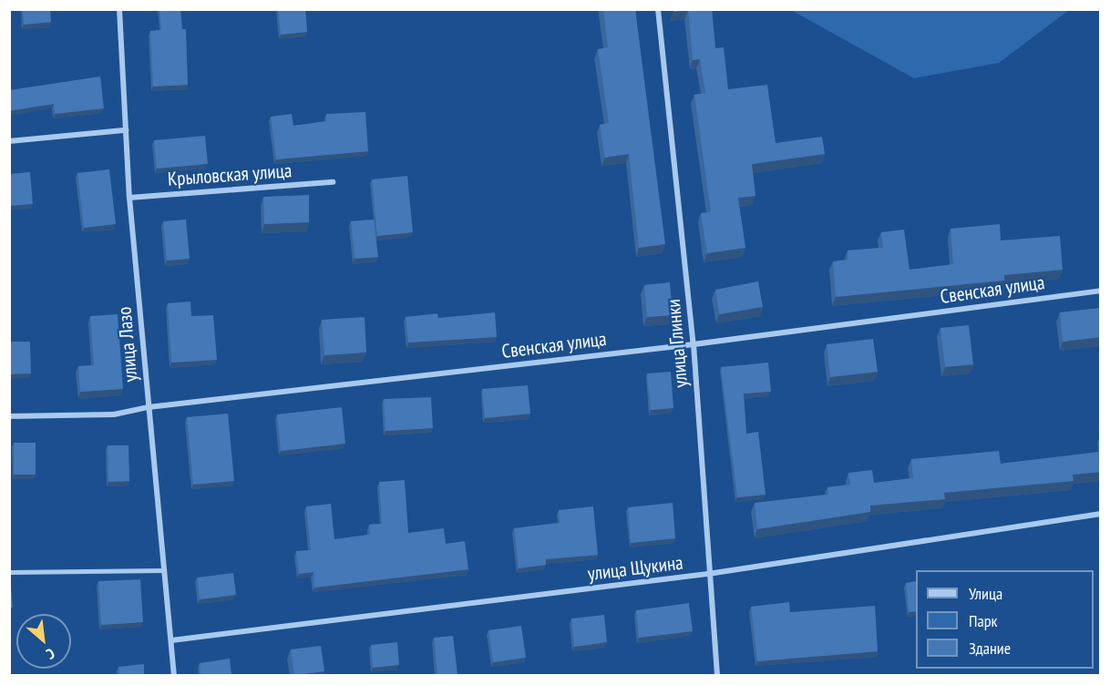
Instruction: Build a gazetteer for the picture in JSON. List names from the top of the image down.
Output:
{
  "streets": {
    "street": [
      "Крыловская улица",
      "Свенская улица",
      "улица Глинки",
      "улица Лазо",
      "улица Щукина"
    ]
  },
  "crossings": [
    ["Крыловская улица", "улица Лазо"],
    ["Свенская улица", "улица Глинки"],
    ["Свенская улица", "улица Лазо"],
    ["улица Глинки", "улица Щукина"],
    ["улица Лазо", "улица Щукина"]
  ],
  "legend": ["Улица", "Парк", "Здание"],
  "north": "bottom right"
}
